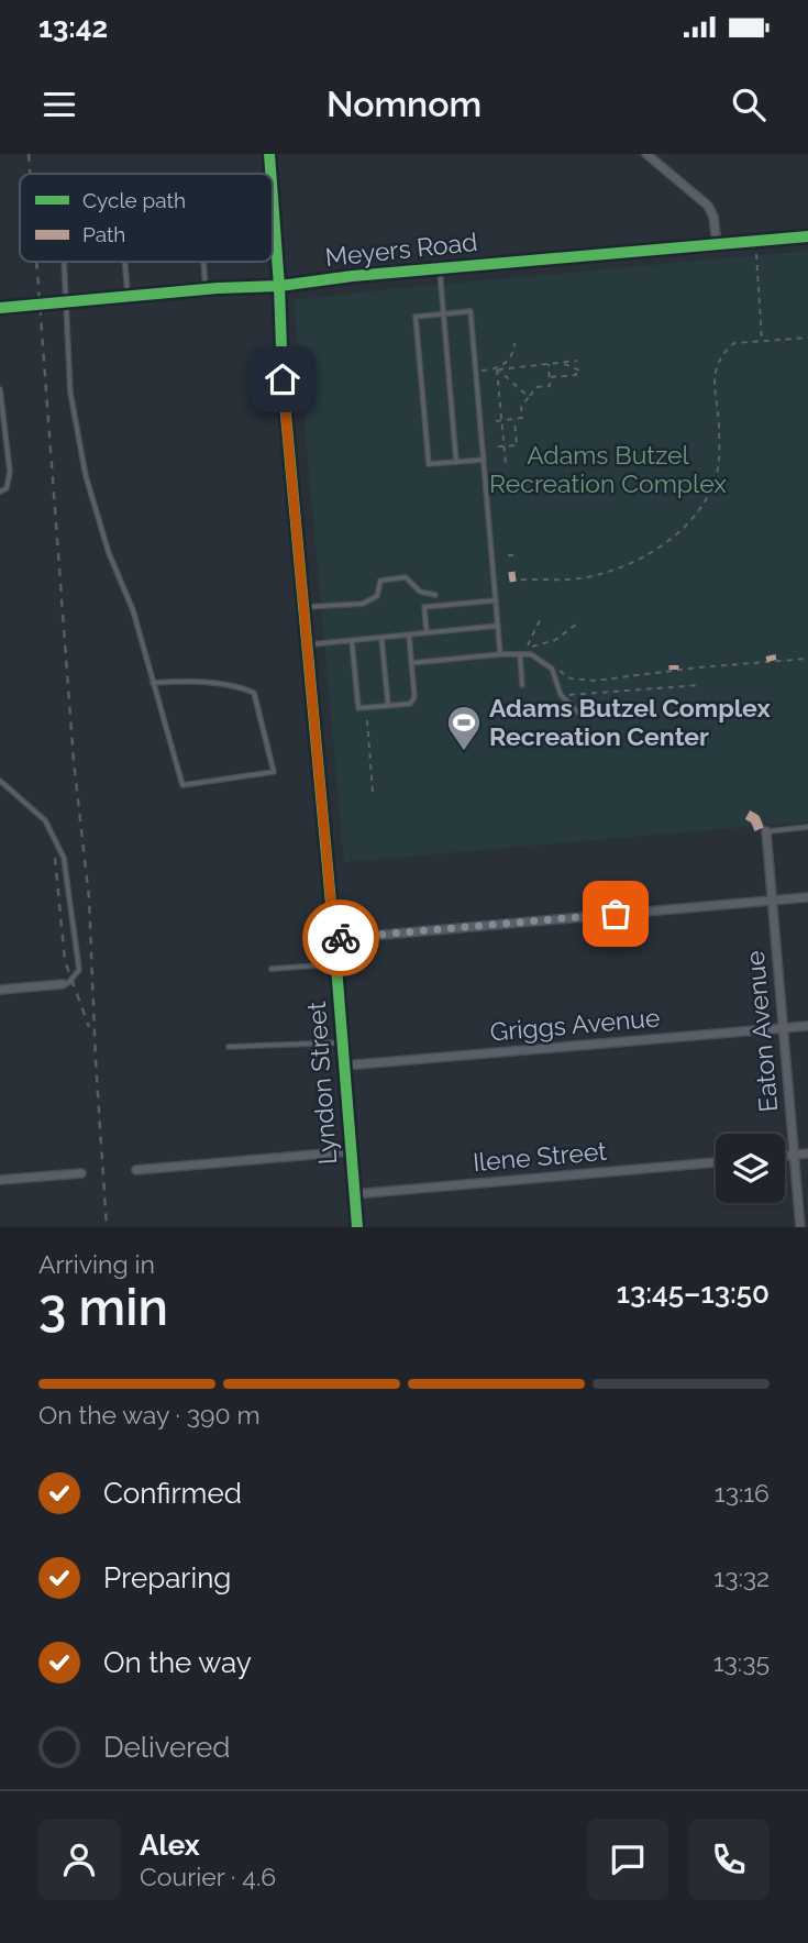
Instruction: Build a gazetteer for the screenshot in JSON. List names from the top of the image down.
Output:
{
  "streets": {
    "street": [
      "Meyers Road",
      "Griggs Avenue",
      "Eaton Avenue",
      "Lyndon Street",
      "Ilene Street"
    ]
  },
  "crossings": [
    ["Meyers Road", "Lyndon Street"],
    ["Griggs Avenue", "Eaton Avenue"],
    ["Griggs Avenue", "Lyndon Street"],
    ["Lyndon Street", "Ilene Street"]
  ],
  "parks": ["Adams Butzel Recreation Complex"],
  "places": {
    "sports": ["Adams Butzel Complex Recreation Center"]
  },
  "legend": ["Cycle path", "Path"],
  "page": {
    "status": "13:42",
    "header": "Nomnom",
    "heading": ["3 min", "Arriving in", "13:45–13:50"],
    "panel": ["Alex", "Courier · 4.6"],
    "bar": "On the way · 390 m",
    "list": [
      ["Confirmed", "13:16"],
      ["Preparing", "13:32"],
      ["On the way", "13:35"],
      "Delivered"
    ]
  }
}
